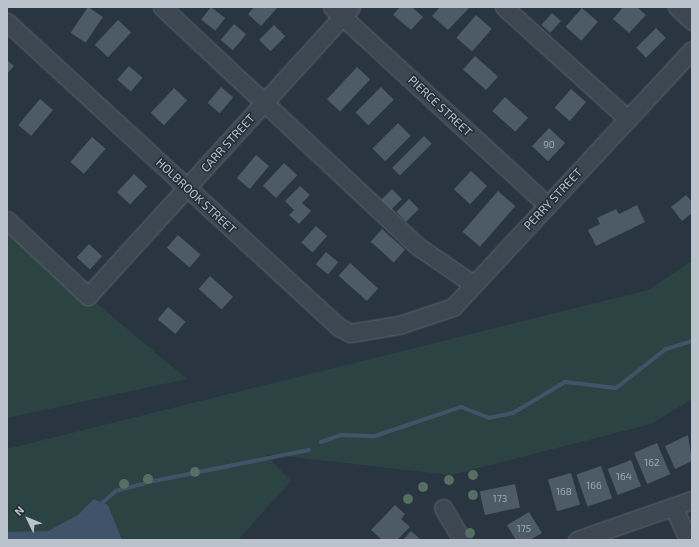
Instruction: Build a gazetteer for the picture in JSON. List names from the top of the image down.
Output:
{
  "streets": {
    "street": [
      "PIERCE STREET",
      "CARR STREET",
      "HOLBROOK STREET",
      "PERRY STREET"
    ]
  },
  "crossings": [
    ["PIERCE STREET", "CARR STREET"],
    ["PIERCE STREET", "PERRY STREET"],
    ["CARR STREET", "HOLBROOK STREET"],
    ["HOLBROOK STREET", "PERRY STREET"]
  ],
  "house_numbers": [
    "90",
    "162",
    "164",
    "166",
    "168",
    "173",
    "175"
  ],
  "north": "top left"
}
